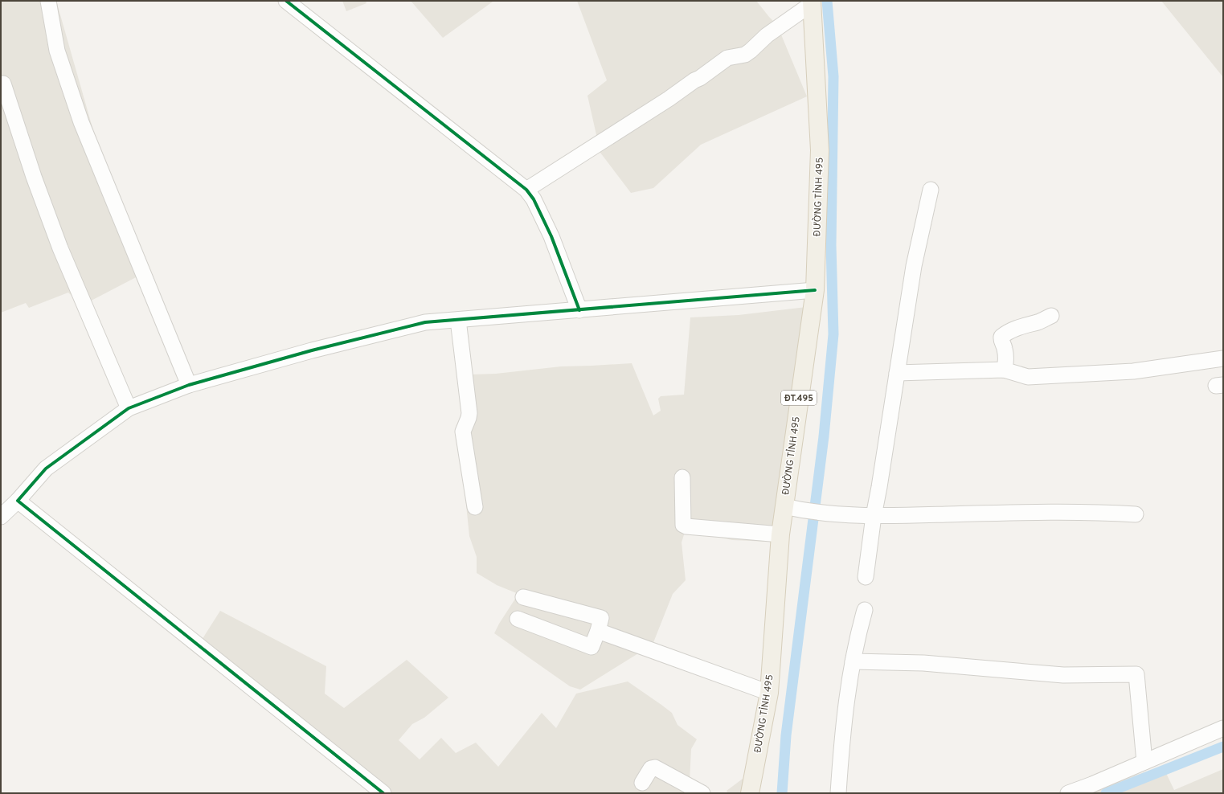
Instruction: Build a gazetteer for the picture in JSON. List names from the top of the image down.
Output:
{
  "streets": {
    "main road": ["ĐƯỜNG TỈNH 495", "ĐT.495"]
  }
}
